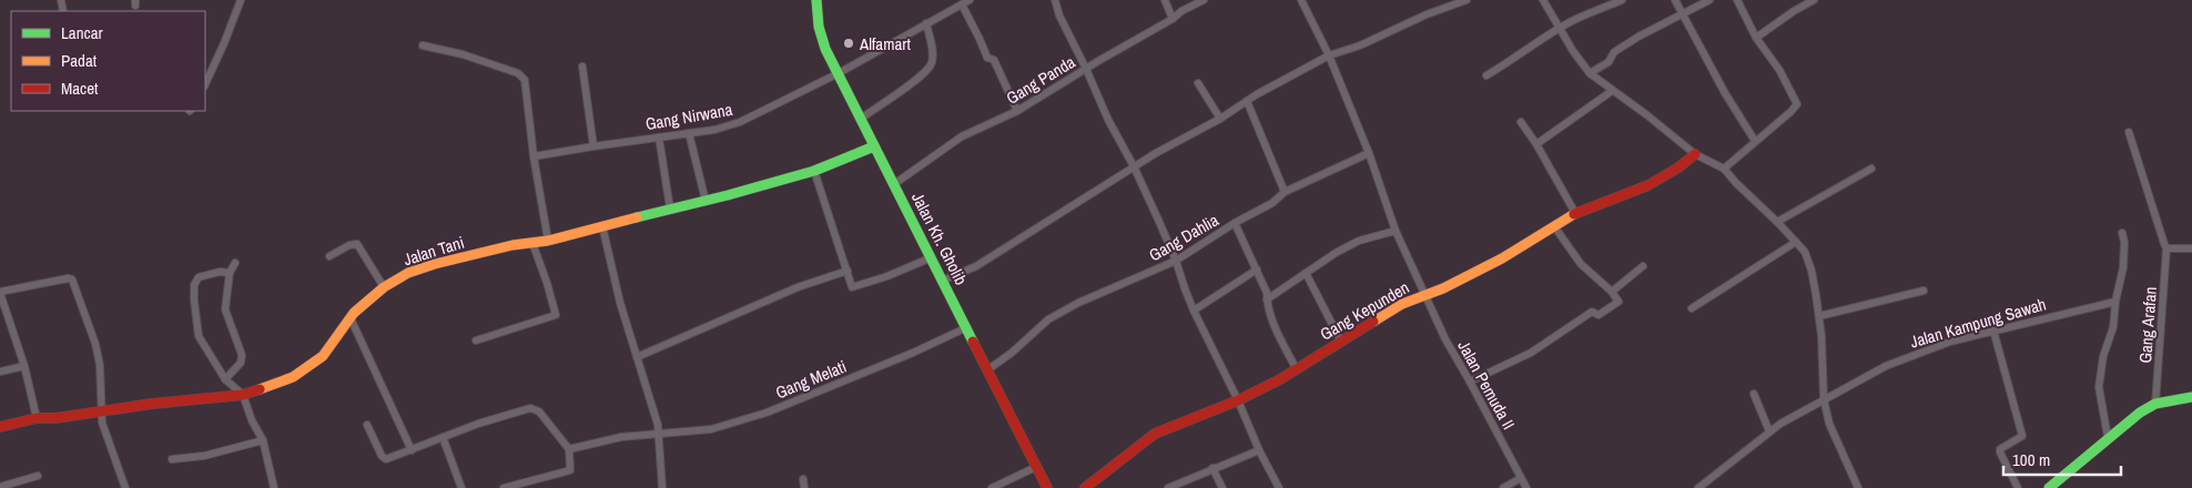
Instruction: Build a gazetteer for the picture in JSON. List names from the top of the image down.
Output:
{
  "streets": {
    "street": [
      "Gang Panda",
      "Gang Nirwana",
      "Gang Dahlia",
      "Jalan Kh. Gholib",
      "Jalan Tani",
      "Gang Kepunden",
      "Jalan Kampung Sawah",
      "Gang Arafan",
      "Gang Melati",
      "Jalan Pemuda II"
    ]
  },
  "crossings": [
    ["Gang Panda", "Jalan Kh. Gholib"],
    ["Gang Nirwana", "Jalan Kh. Gholib"],
    ["Gang Dahlia", "Jalan Kh. Gholib"],
    ["Gang Dahlia", "Jalan Pemuda II"],
    ["Jalan Kh. Gholib", "Jalan Tani"],
    ["Jalan Kh. Gholib", "Gang Melati"],
    ["Gang Kepunden", "Jalan Pemuda II"]
  ],
  "places": ["Alfamart"],
  "legend": ["Lancar", "Padat", "Macet"],
  "scale_bar": "100 m"
}
